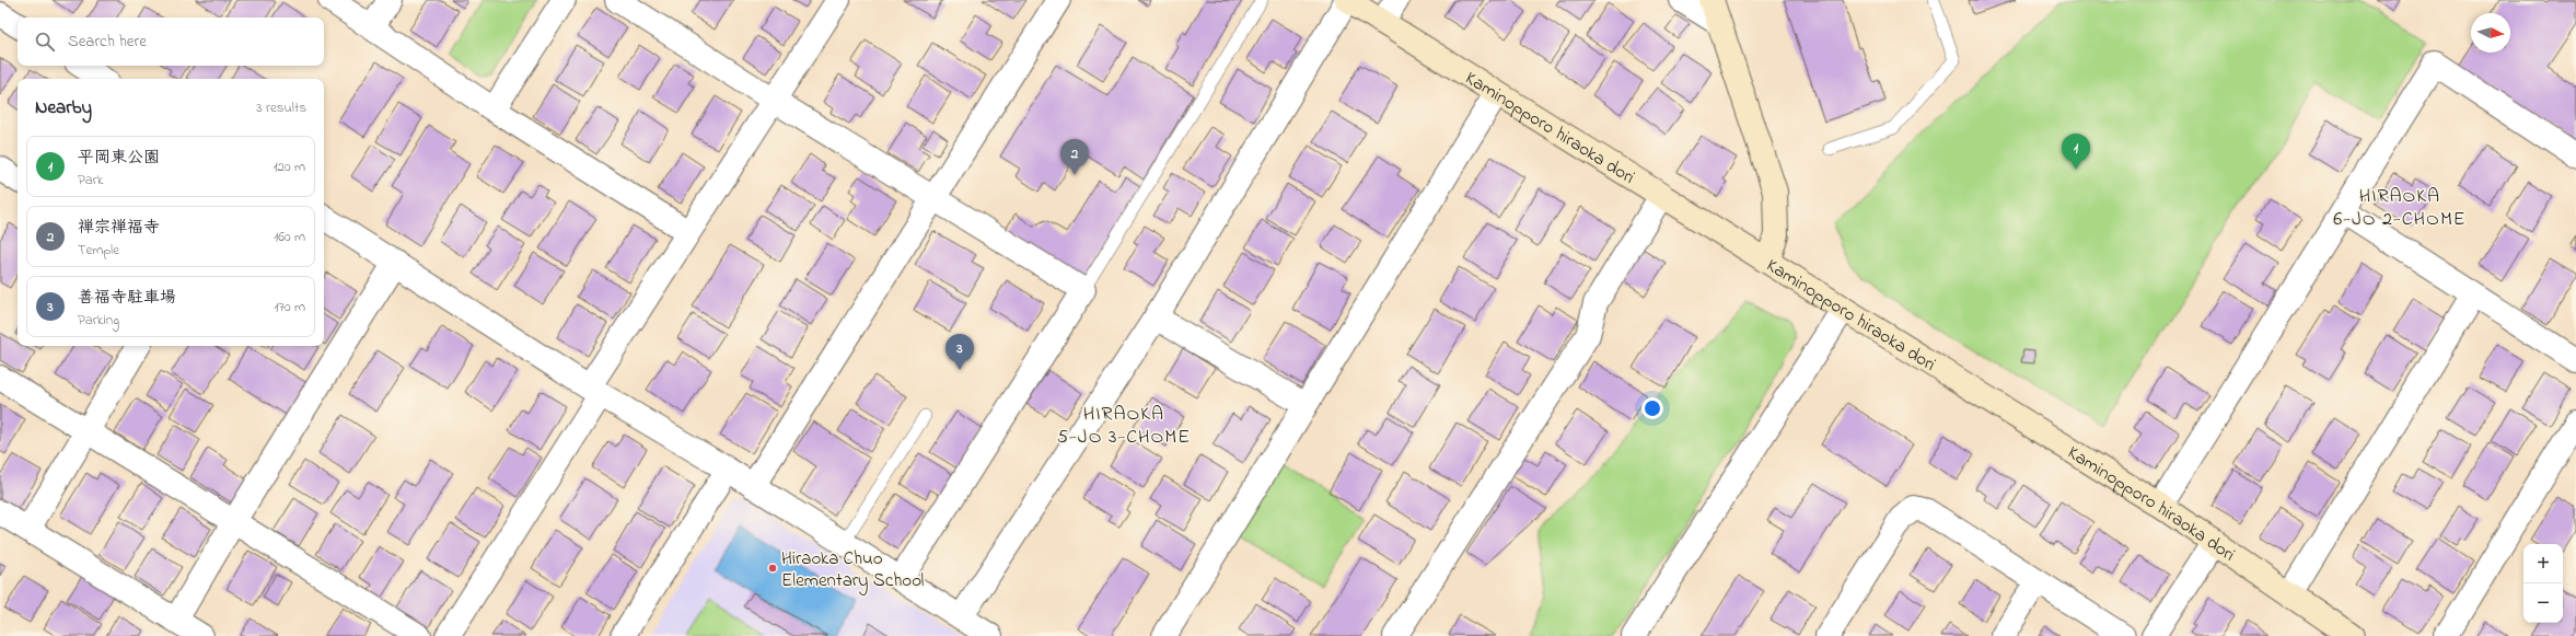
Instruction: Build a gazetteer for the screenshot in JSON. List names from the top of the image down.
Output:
{
  "streets": {
    "street": ["Kaminopporo hiraoka dori"]
  },
  "districts": ["HIRAOKA 6-JO 2-CHOME", "HIRAOKA 5-JO 3-CHOME"],
  "places": ["Hiraoka Chuo Elementary School"],
  "north": "right",
  "page": {
    "search": "Search here",
    "heading": ["Nearby", "3 results"],
    "pins": ["1", "2", "3"],
    "list": [
      {
        "mark": "1",
        "name": "平岡東公園",
        "note": "Park",
        "value": "120 m"
      },
      {
        "mark": "2",
        "name": "禅宗禅福寺",
        "note": "Temple",
        "value": "160 m"
      },
      {
        "mark": "3",
        "name": "善福寺駐車場",
        "note": "Parking",
        "value": "170 m"
      }
    ],
    "map_buttons": ["+", "−"]
  }
}
